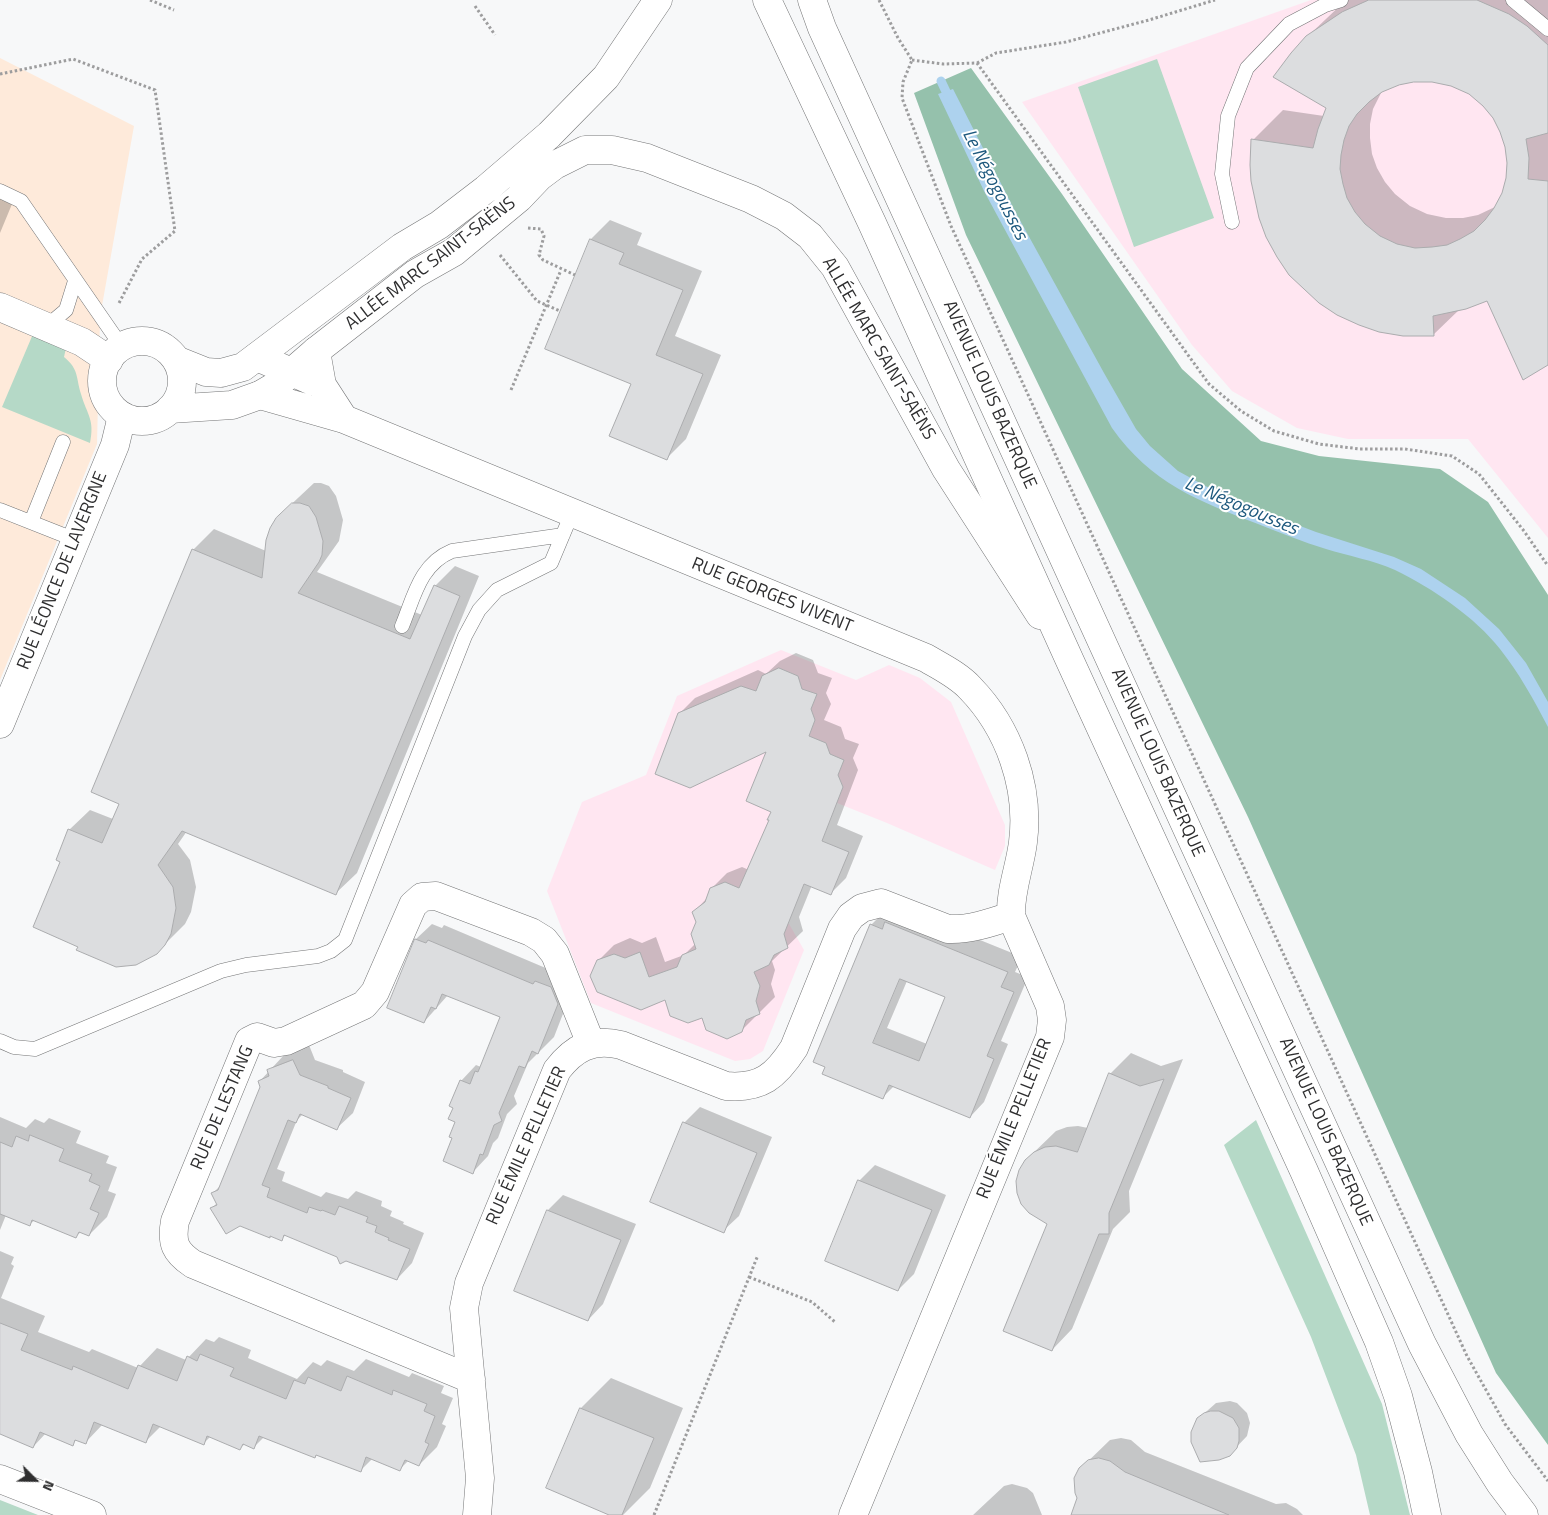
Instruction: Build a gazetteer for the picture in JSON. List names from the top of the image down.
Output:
{
  "streets": {
    "street": [
      "ALLÉE MARC SAINT-SAËNS",
      "AVENUE LOUIS BAZERQUE",
      "RUE LÉONCE DE LAVERGNE",
      "RUE GEORGES VIVENT",
      "RUE DE LESTANG",
      "RUE ÉMILE PELLETIER"
    ]
  },
  "crossings": [
    ["ALLÉE MARC SAINT-SAËNS", "AVENUE LOUIS BAZERQUE"],
    ["ALLÉE MARC SAINT-SAËNS", "RUE LÉONCE DE LAVERGNE"],
    ["ALLÉE MARC SAINT-SAËNS", "RUE GEORGES VIVENT"],
    ["RUE GEORGES VIVENT", "RUE ÉMILE PELLETIER"],
    ["RUE DE LESTANG", "RUE ÉMILE PELLETIER"]
  ],
  "water": ["Le Négogousses"],
  "north": "bottom right"
}
